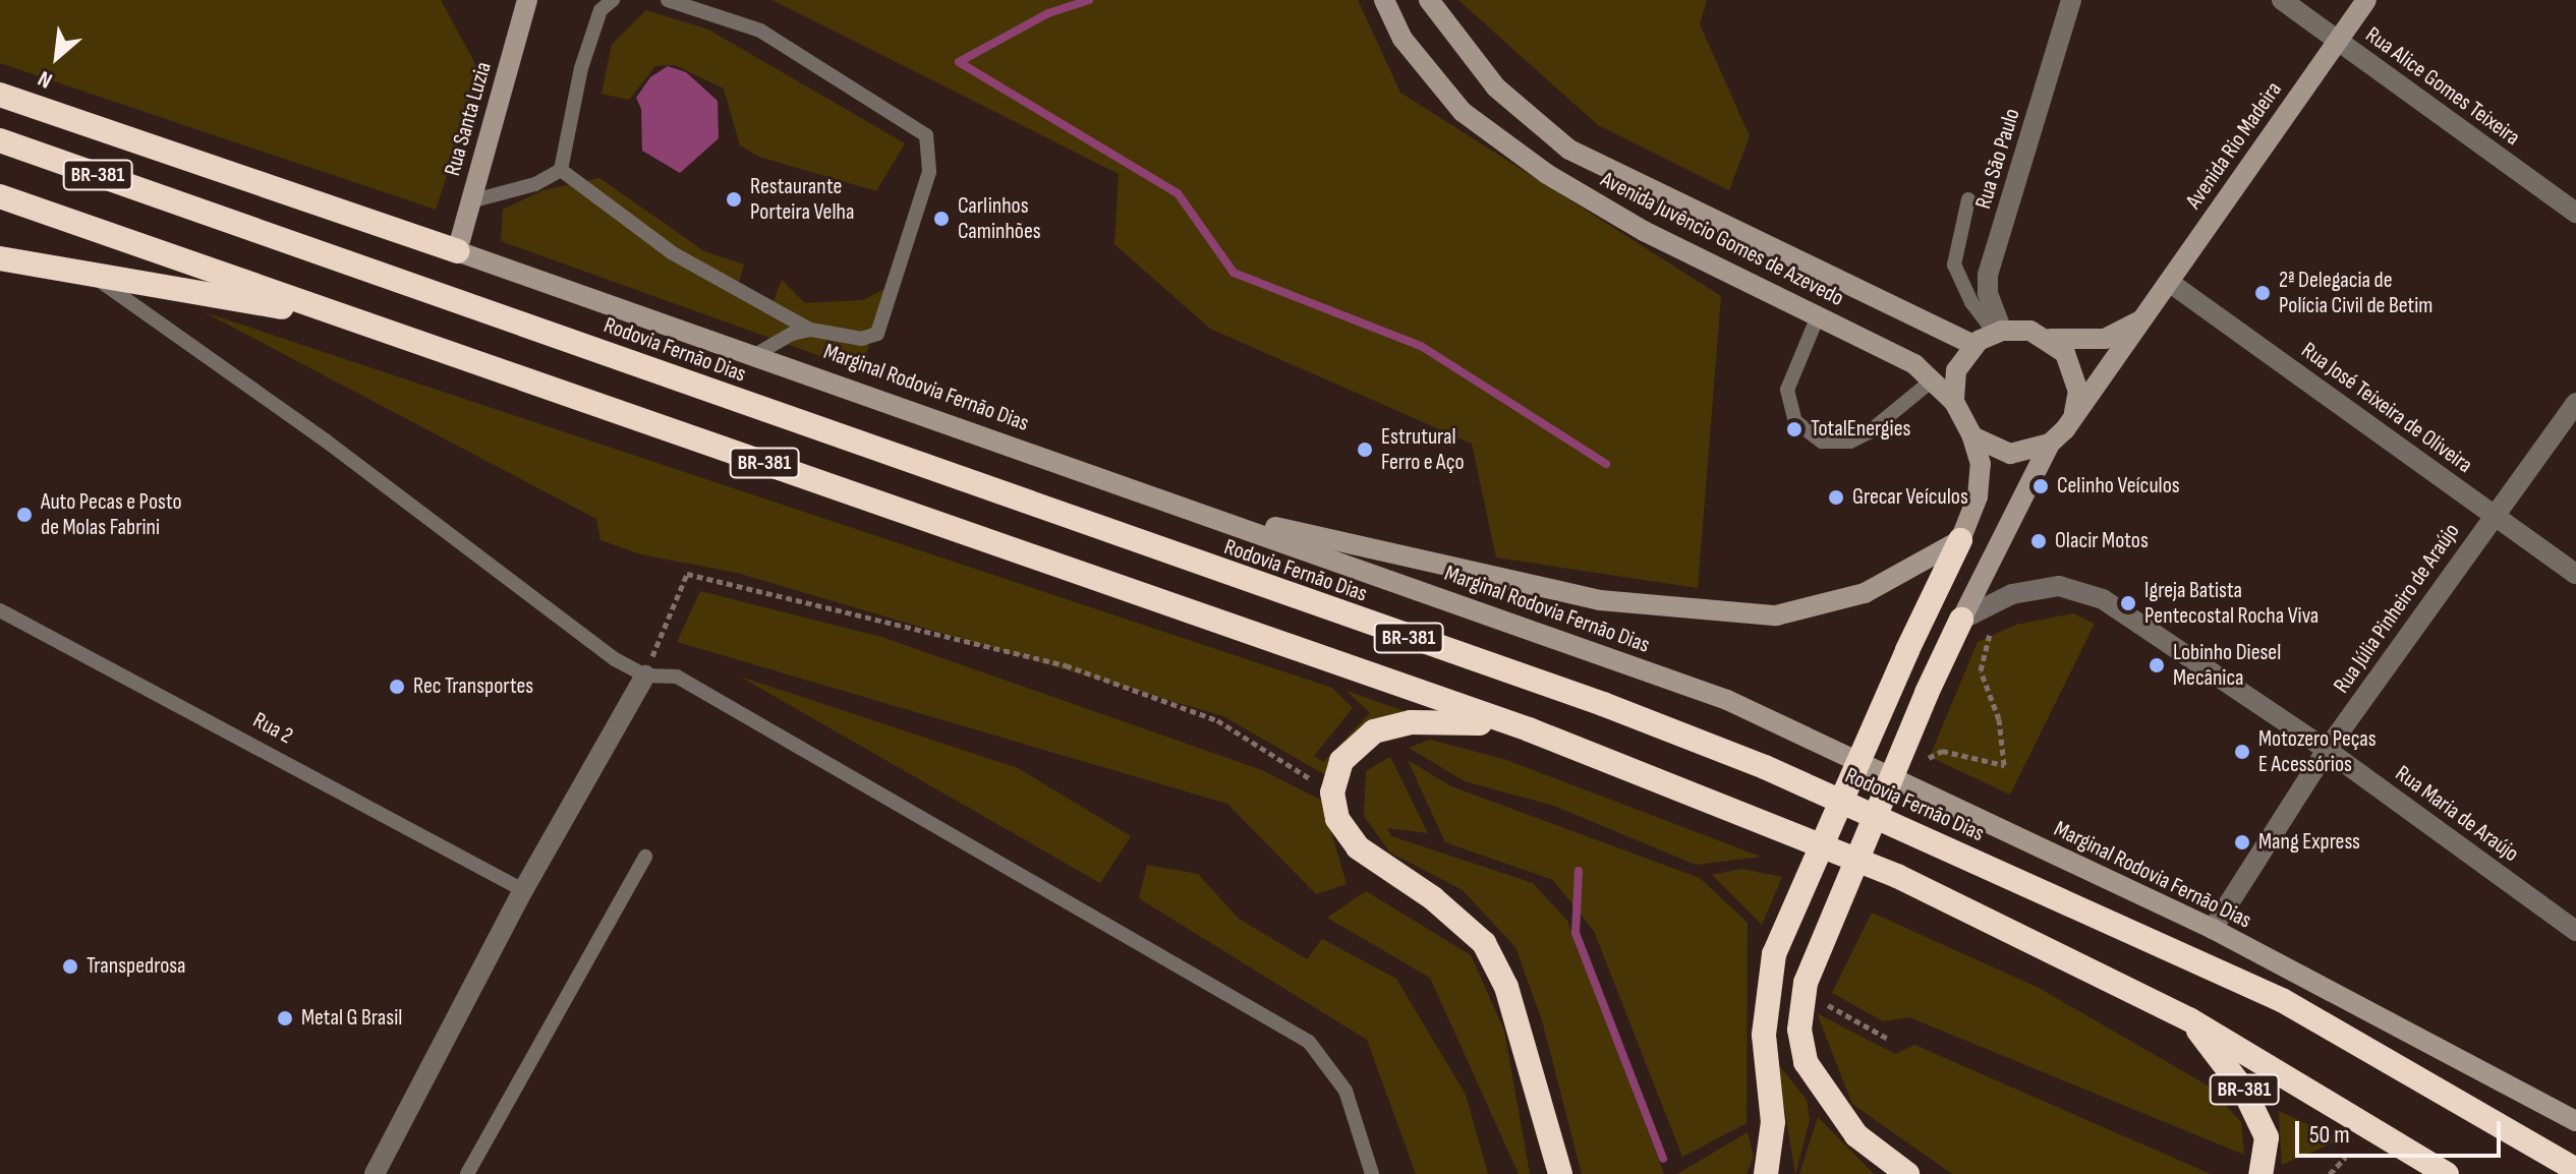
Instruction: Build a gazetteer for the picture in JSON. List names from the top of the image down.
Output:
{
  "streets": {
    "highway": ["BR-381", "Rodovia Fernão Dias"],
    "main road": [
      "Rua Santa Luzia",
      "Avenida Rio Madeira",
      "Avenida Juvêncio Gomes de Azevedo",
      "Marginal Rodovia Fernão Dias"
    ],
    "street": [
      "Rua Alice Gomes Teixeira",
      "Rua São Paulo",
      "Rua José Teixeira de Oliveira",
      "Rua Júlia Pinheiro de Araújo",
      "Rua Maria de Araújo"
    ],
    "lane": ["Rua 2"]
  },
  "crossings": [
    ["Rua Alice Gomes Teixeira", "Avenida Rio Madeira"],
    ["Rua Santa Luzia", "BR-381"],
    ["Rua Santa Luzia", "Marginal Rodovia Fernão Dias"],
    ["Avenida Rio Madeira", "Rua São Paulo"],
    ["Avenida Rio Madeira", "Avenida Juvêncio Gomes de Azevedo"],
    ["Avenida Rio Madeira", "Rua José Teixeira de Oliveira"],
    ["Rua São Paulo", "Avenida Juvêncio Gomes de Azevedo"],
    ["BR-381", "Marginal Rodovia Fernão Dias"],
    ["Marginal Rodovia Fernão Dias", "Rua Júlia Pinheiro de Araújo"],
    ["Rua José Teixeira de Oliveira", "Rua Júlia Pinheiro de Araújo"],
    ["Rua Júlia Pinheiro de Araújo", "Rua Maria de Araújo"]
  ],
  "places": [
    "Restaurante Porteira Velha",
    "Carlinhos Caminhões",
    "2ª Delegacia de Polícia Civil de Betim",
    "TotalEnergies",
    "Estrutural Ferro e Aço",
    "Celinho Veículos",
    "Grecar Veículos",
    "Auto Pecas e Posto de Molas Fabrini",
    "Olacir Motos",
    "Igreja Batista Pentecostal Rocha Viva",
    "Lobinho Diesel Mecânica",
    "Rec Transportes",
    "Motozero Peças E Acessórios",
    "Mang Express",
    "Transpedrosa",
    "Metal G Brasil"
  ],
  "scale_bar": "50 m",
  "north": "bottom left"
}
